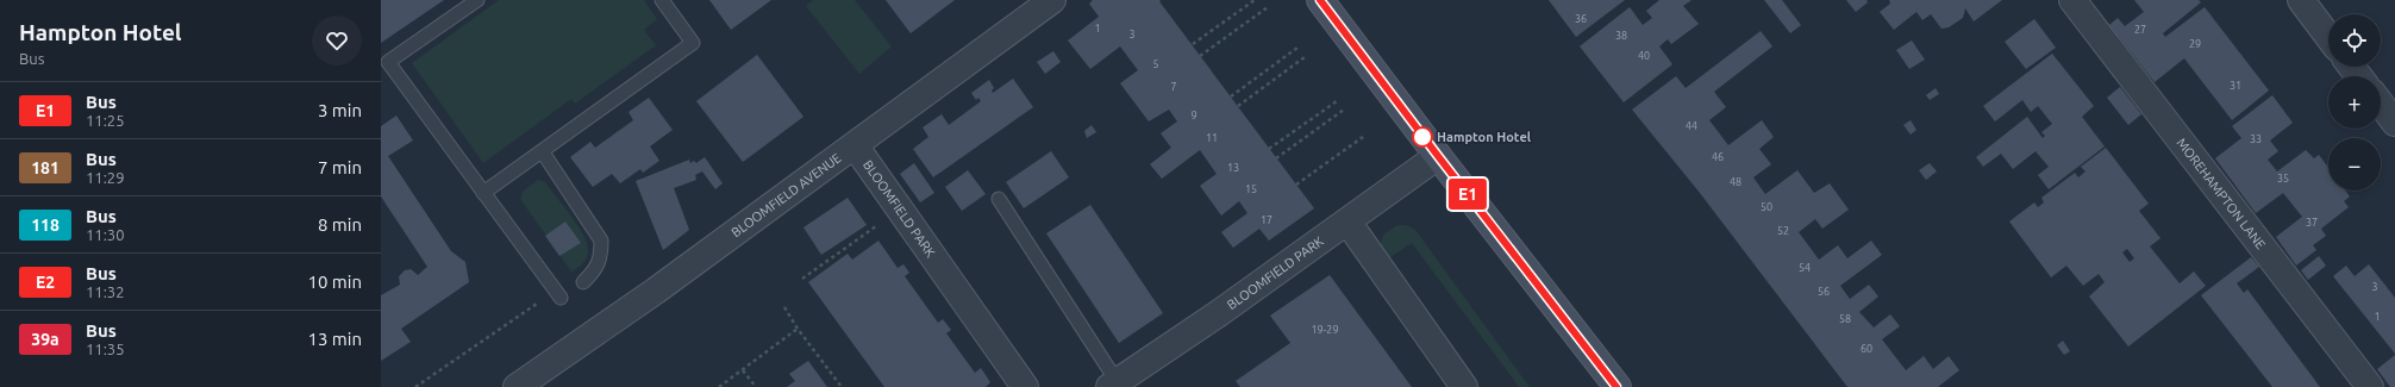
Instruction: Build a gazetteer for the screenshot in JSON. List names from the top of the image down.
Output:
{
  "streets": {
    "street": ["MOREHAMPTON LANE", "BLOOMFIELD AVENUE", "BLOOMFIELD PARK"]
  },
  "crossings": [
    ["BLOOMFIELD AVENUE", "BLOOMFIELD PARK"]
  ],
  "places": ["Hampton Hotel"],
  "lines": ["bus line E1"],
  "house_numbers": [
    "36",
    "1",
    "27",
    "3",
    "38",
    "29",
    "40",
    "5",
    "31",
    "7",
    "9",
    "44",
    "11",
    "33",
    "46",
    "13",
    "35",
    "48",
    "15",
    "50",
    "17",
    "37",
    "52",
    "54",
    "3",
    "56",
    "1",
    "58",
    "19-29",
    "60"
  ],
  "page": {
    "heading": ["Hampton Hotel", "Bus"],
    "on_map": "E1",
    "map_buttons": ["+", "−"],
    "list": [
      {
        "mark": "E1",
        "name": "Bus",
        "note": "11:25",
        "value": "3 min"
      },
      {
        "mark": "181",
        "name": "Bus",
        "note": "11:29",
        "value": "7 min"
      },
      {
        "mark": "118",
        "name": "Bus",
        "note": "11:30",
        "value": "8 min"
      },
      {
        "mark": "E2",
        "name": "Bus",
        "note": "11:32",
        "value": "10 min"
      },
      {
        "mark": "39a",
        "name": "Bus",
        "note": "11:35",
        "value": "13 min"
      }
    ]
  }
}
